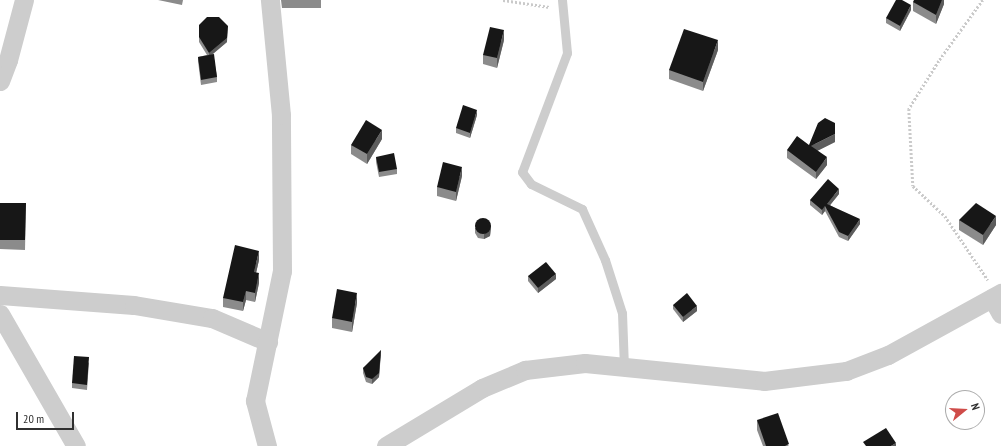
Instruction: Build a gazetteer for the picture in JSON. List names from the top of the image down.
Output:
{
  "scale_bar": "20 m",
  "north": "right"
}
